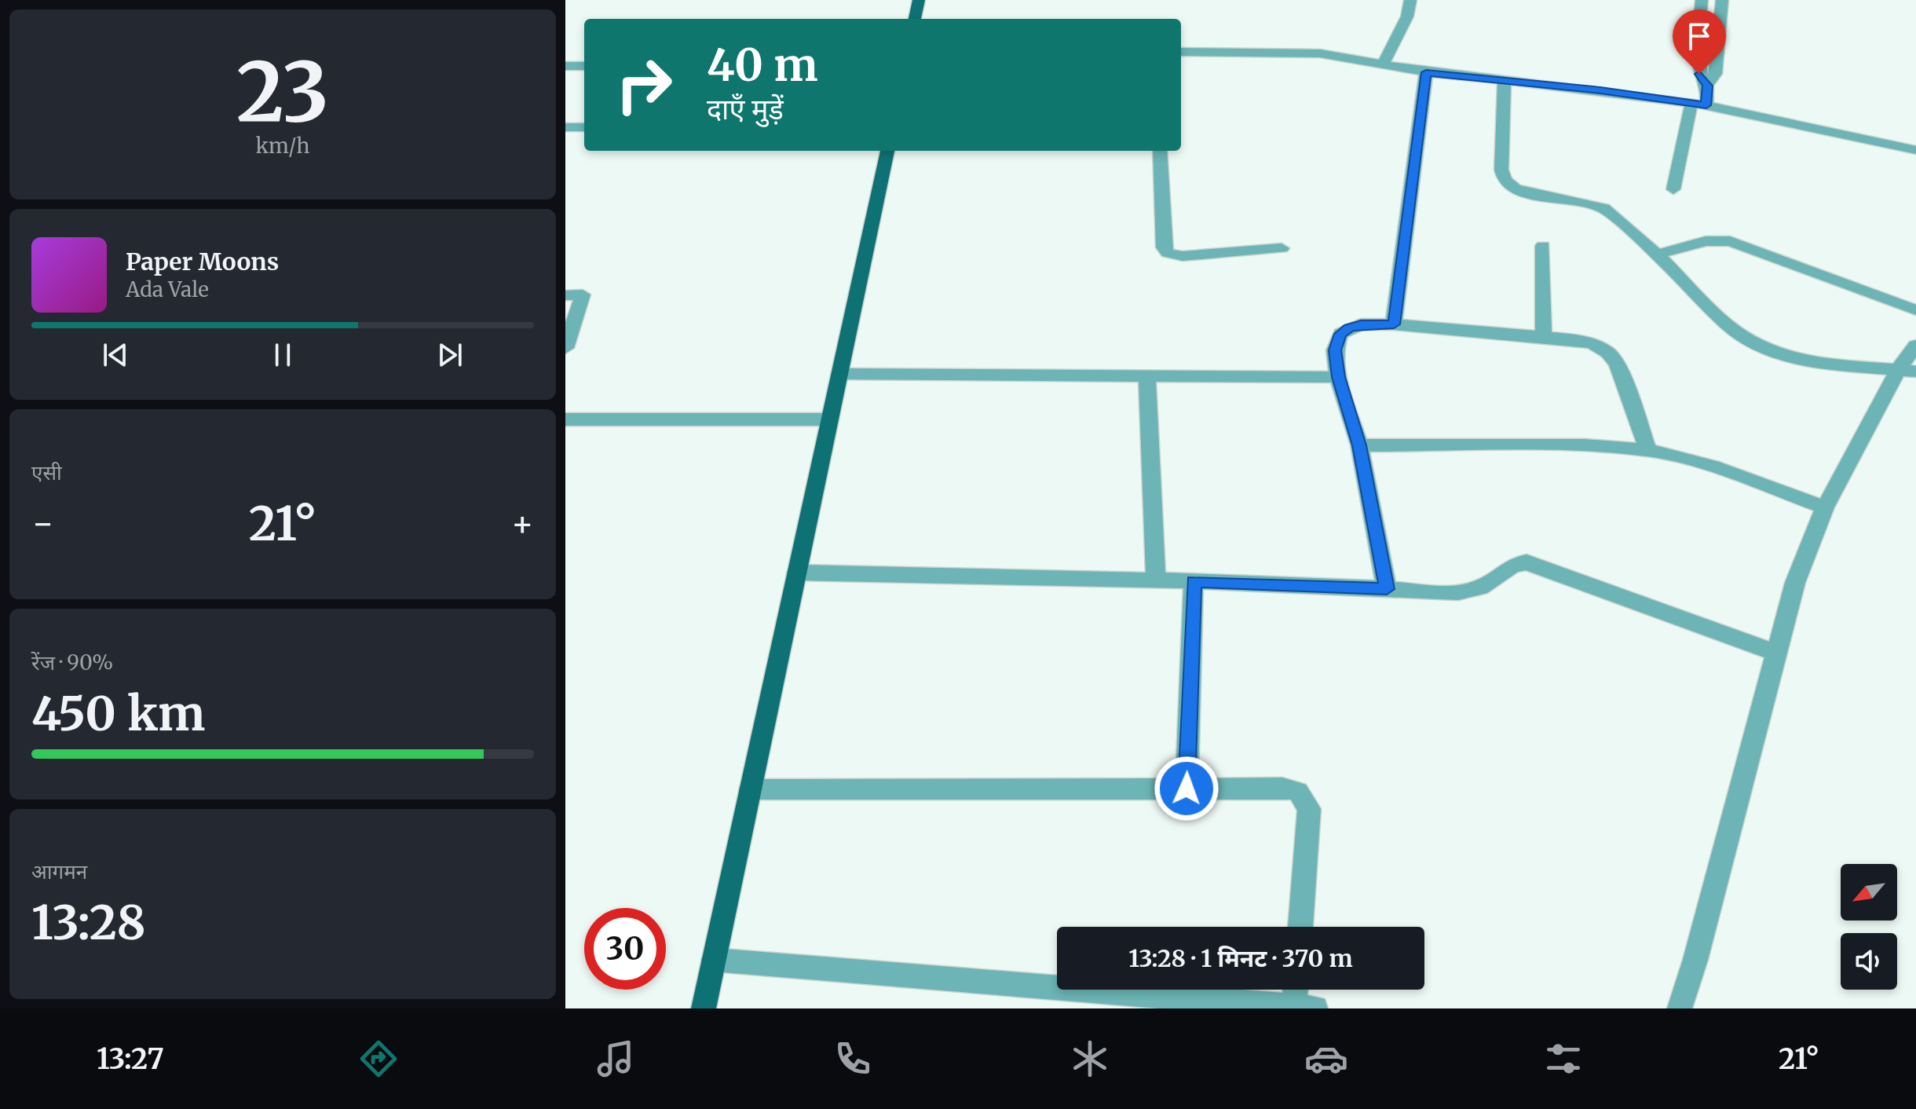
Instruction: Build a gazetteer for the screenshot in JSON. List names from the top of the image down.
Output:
{
  "north": "bottom left",
  "page": {
    "tile": [
      ["23", "km/h"],
      "एसी",
      ["रेंज · 90%", "450 km"],
      ["आगमन", "13:28"]
    ],
    "turn": ["40 m", "दाएँ मुड़ें"],
    "song": ["Paper Moons", "Ada Vale"],
    "heat": ["−", "21°", "+"],
    "limit": "30",
    "trip": "13:28 · 1 मिनट · 370 m",
    "tabs": ["13:27", "21°"]
  }
}
